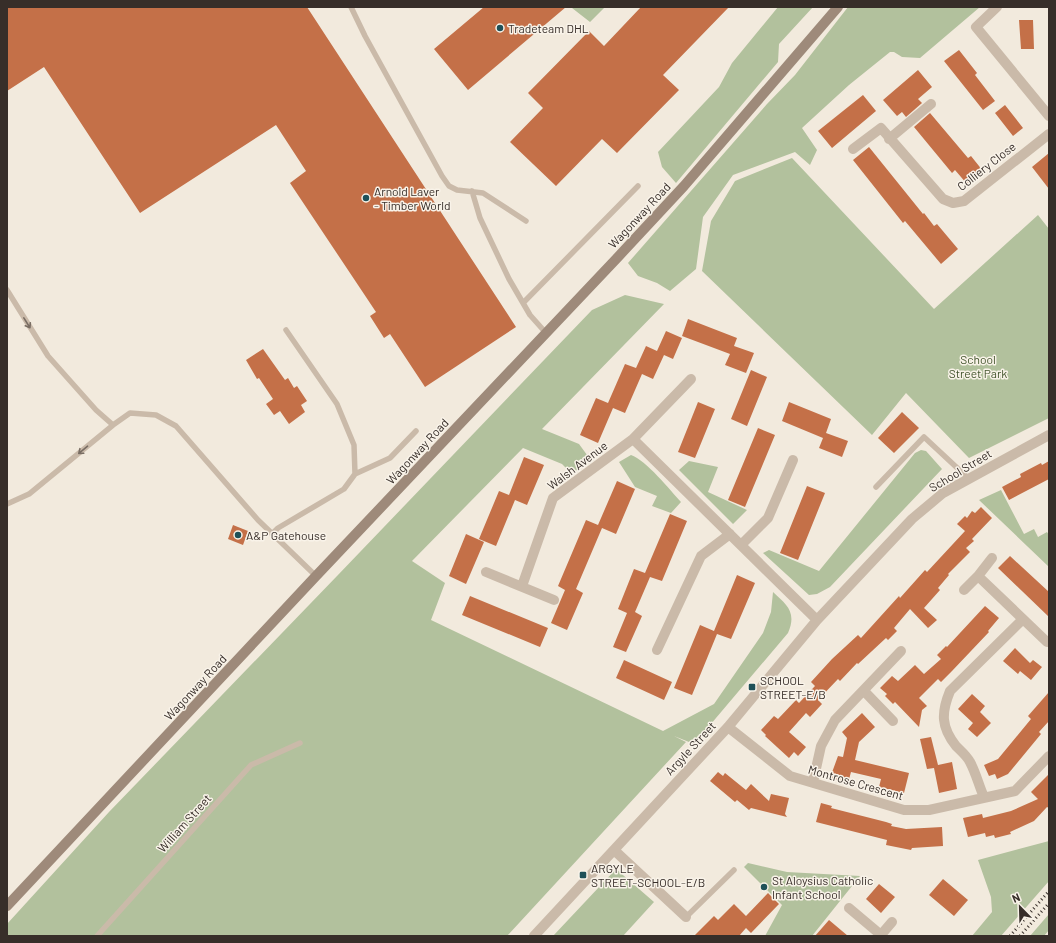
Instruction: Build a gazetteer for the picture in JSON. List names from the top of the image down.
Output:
{
  "streets": {
    "main road": ["Wagonway Road"],
    "street": [
      "Colliery Close",
      "Walsh Avenue",
      "School Street",
      "Argyle Street",
      "Montrose Crescent"
    ],
    "lane": ["William Street"]
  },
  "crossings": [
    ["School Street", "Argyle Street"],
    ["Argyle Street", "Montrose Crescent"]
  ],
  "parks": ["School Street Park"],
  "places": {
    "other": [
      "Tradeteam DHL",
      "Arnold Laver - Timber World",
      "A&P Gatehouse",
      "St Aloysius Catholic Infant School"
    ],
    "transit": ["SCHOOL STREET-E/B", "ARGYLE STREET-SCHOOL-E/B"]
  },
  "north": "top left"
}
